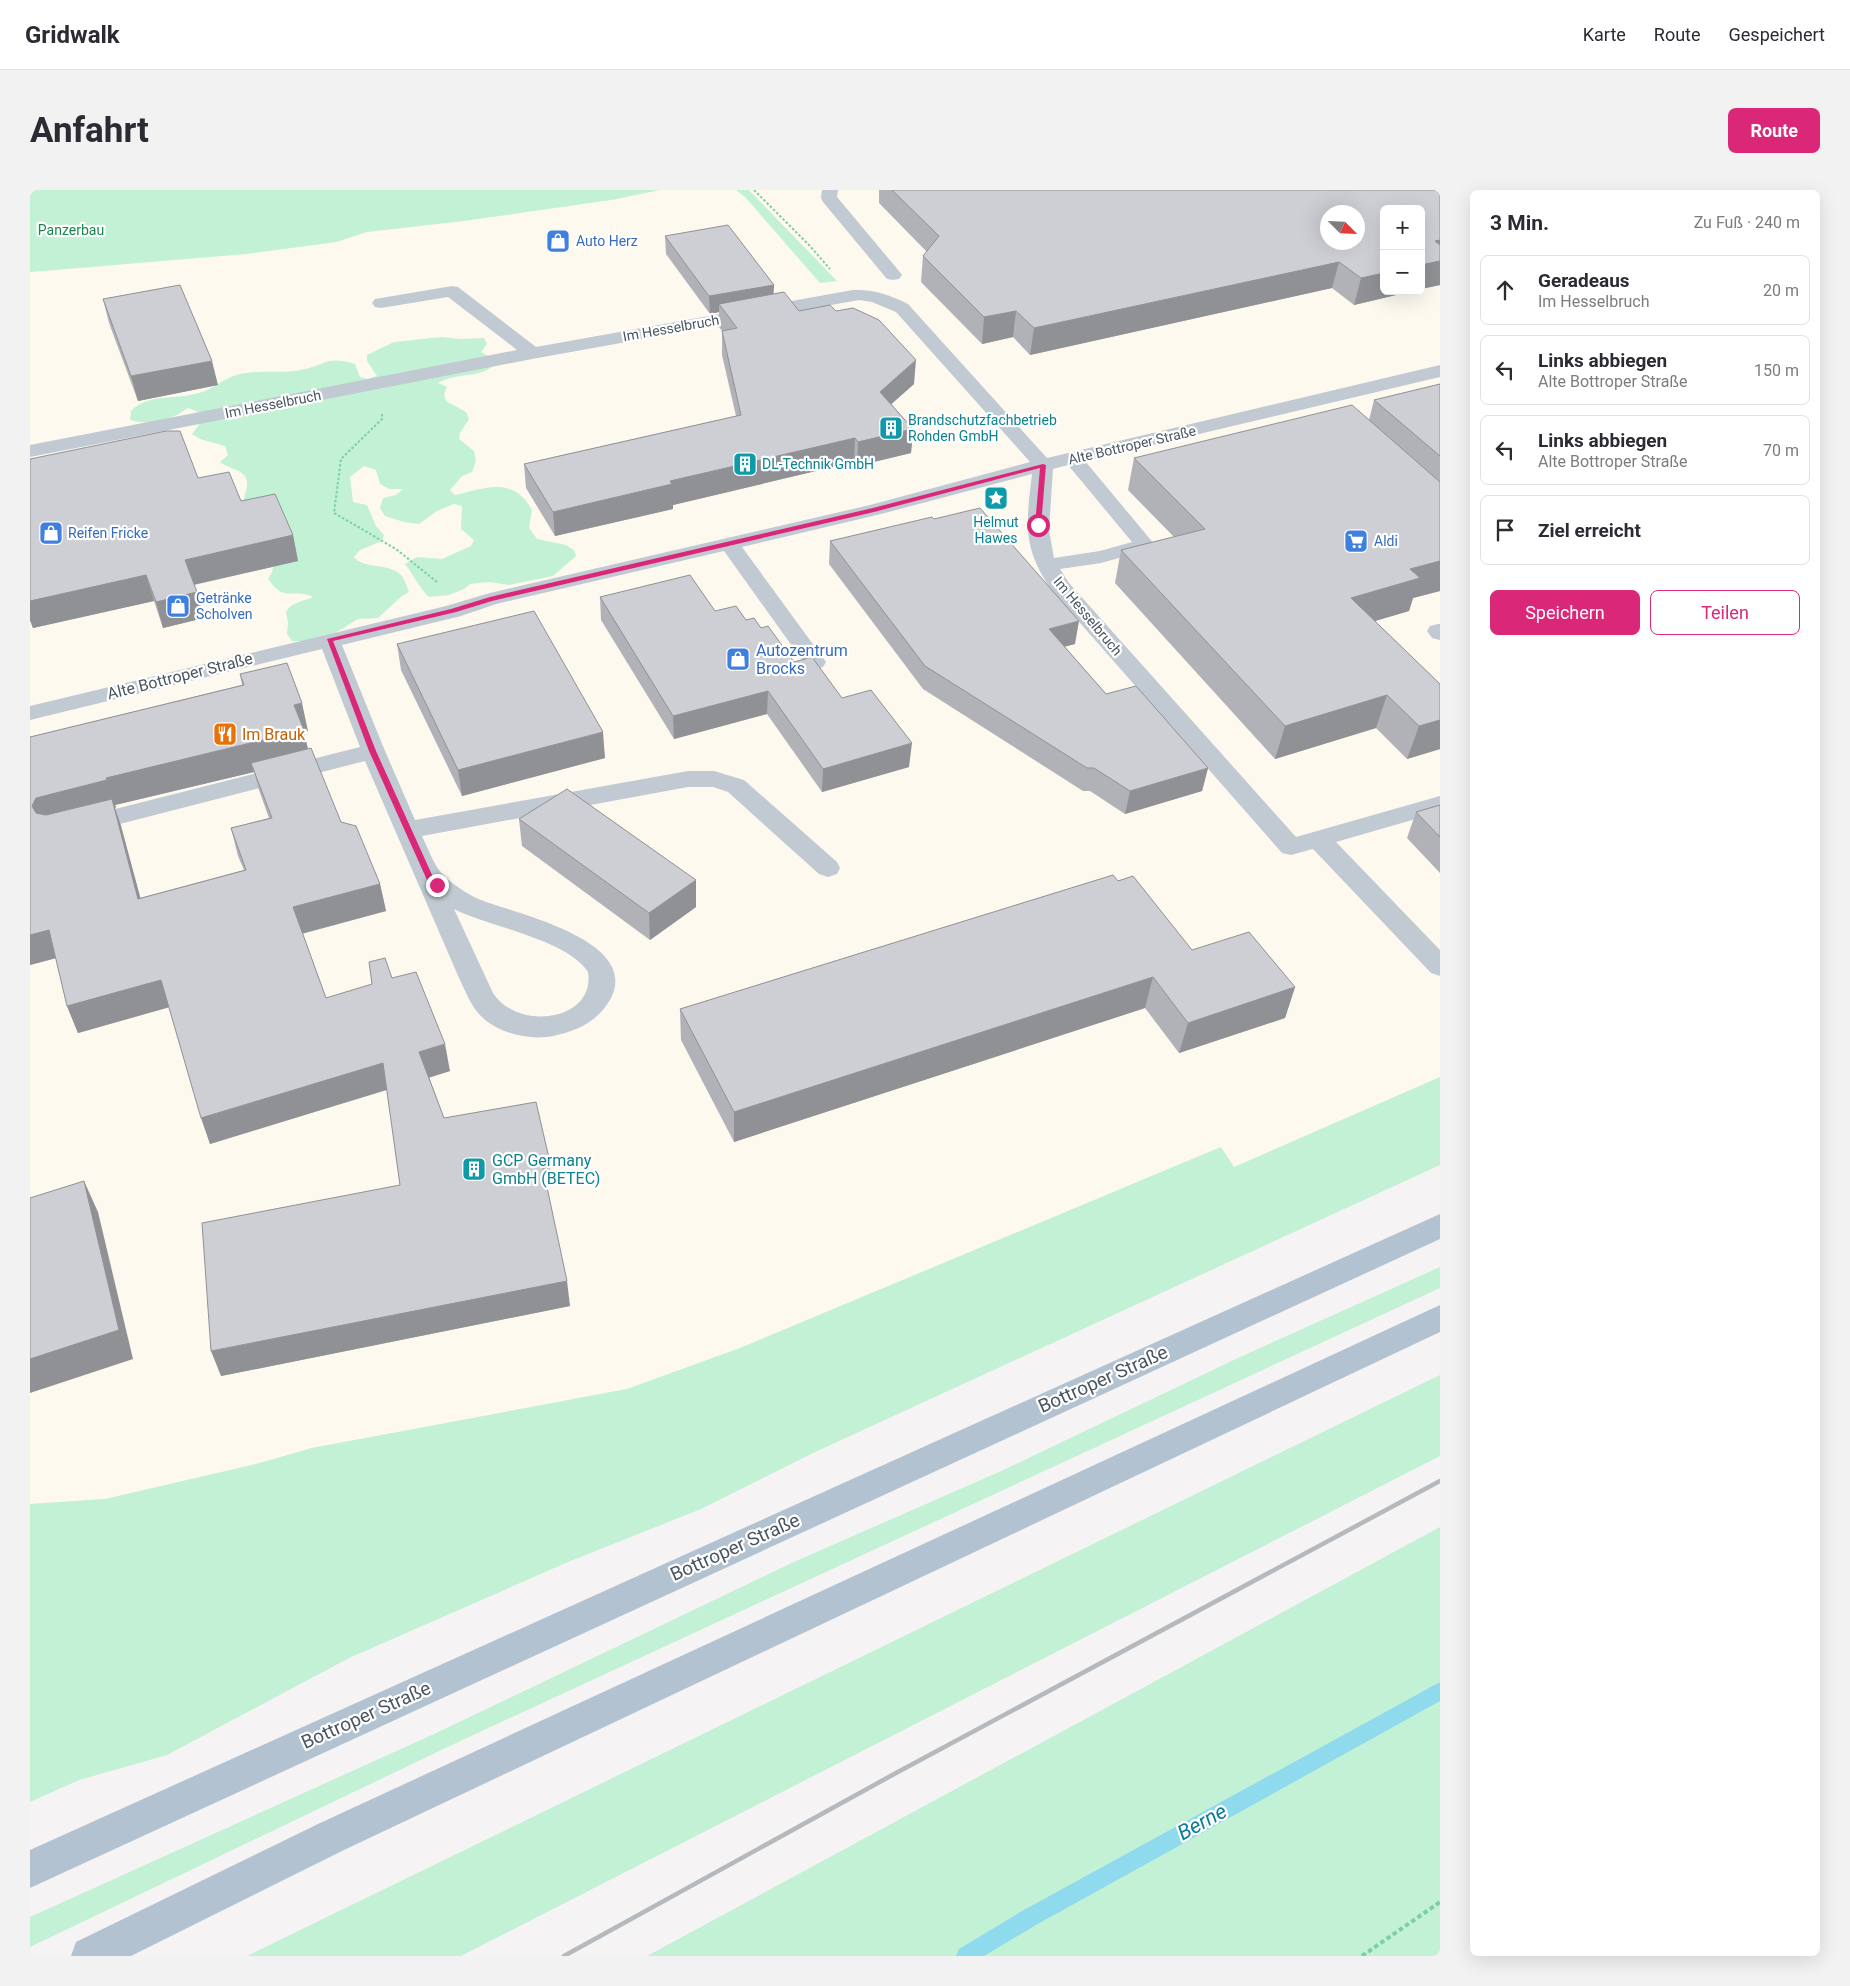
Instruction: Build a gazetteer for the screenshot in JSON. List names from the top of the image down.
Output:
{
  "streets": {
    "main road": ["Bottroper Straße"],
    "street": ["Im Hesselbruch", "Alte Bottroper Straße"]
  },
  "crossings": [
    ["Im Hesselbruch", "Alte Bottroper Straße"]
  ],
  "water": ["Berne"],
  "parks": ["Panzerbau"],
  "places": {
    "shop": [
      "Auto Herz",
      "Reifen Fricke",
      "Getränke Scholven",
      "Autozentrum Brocks"
    ],
    "building": ["Brandschutzfachbetrieb Rohden GmbH", "DL-Technik GmbH", "GCP Germany GmbH (BETEC)"],
    "place": ["Helmut Hawes"],
    "supermarket": ["Aldi"],
    "restaurant": ["Im Brauk"]
  },
  "north": "bottom right",
  "page": {
    "header": "Gridwalk",
    "nav": ["Karte", "Route", "Gespeichert"],
    "buttons": [
      "Route",
      ["Speichern", "Teilen"]
    ],
    "title": "Anfahrt",
    "heading": ["3 Min.", "Zu Fuß · 240 m"],
    "map_buttons": ["+", "−"],
    "list": [
      ["Geradeaus", "Im Hesselbruch", "20 m"],
      ["Links abbiegen", "Alte Bottroper Straße", "150 m"],
      ["Links abbiegen", "Alte Bottroper Straße", "70 m"],
      "Ziel erreicht"
    ]
  }
}
